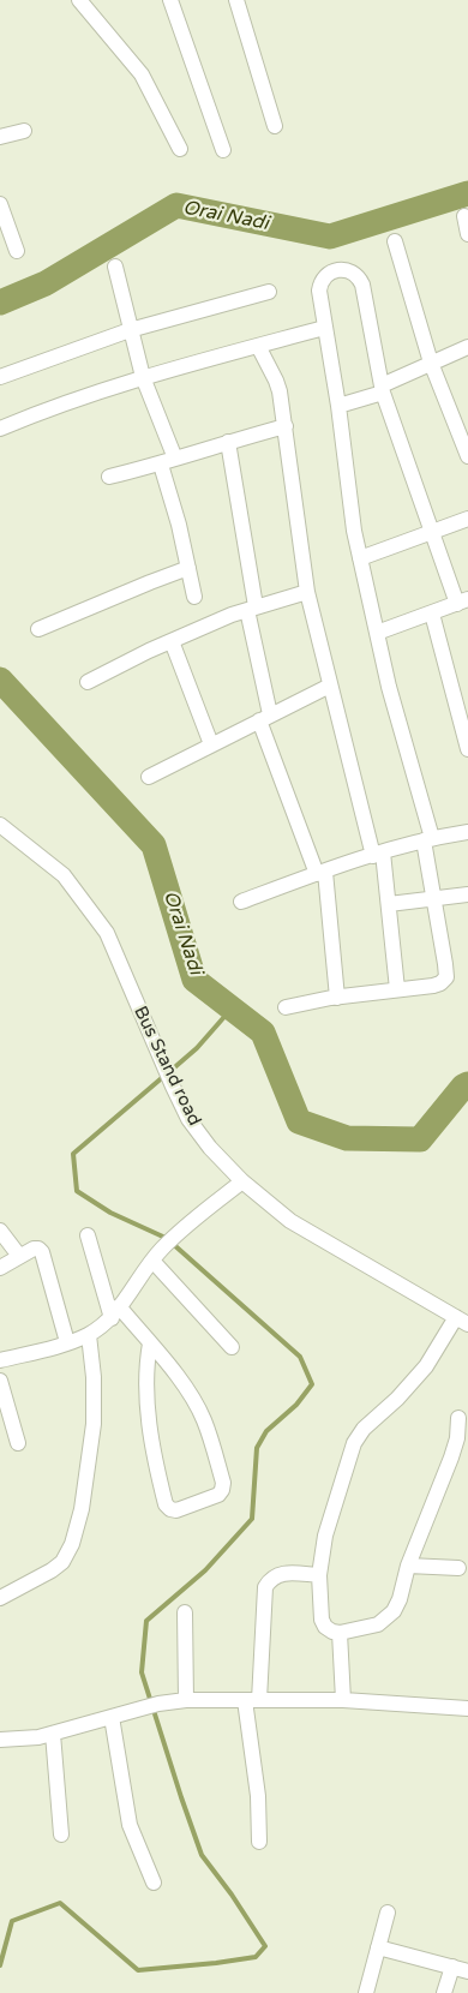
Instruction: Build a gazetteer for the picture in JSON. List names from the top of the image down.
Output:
{
  "streets": {
    "street": ["Bus Stand road"]
  },
  "water": ["Orai Nadi"]
}
